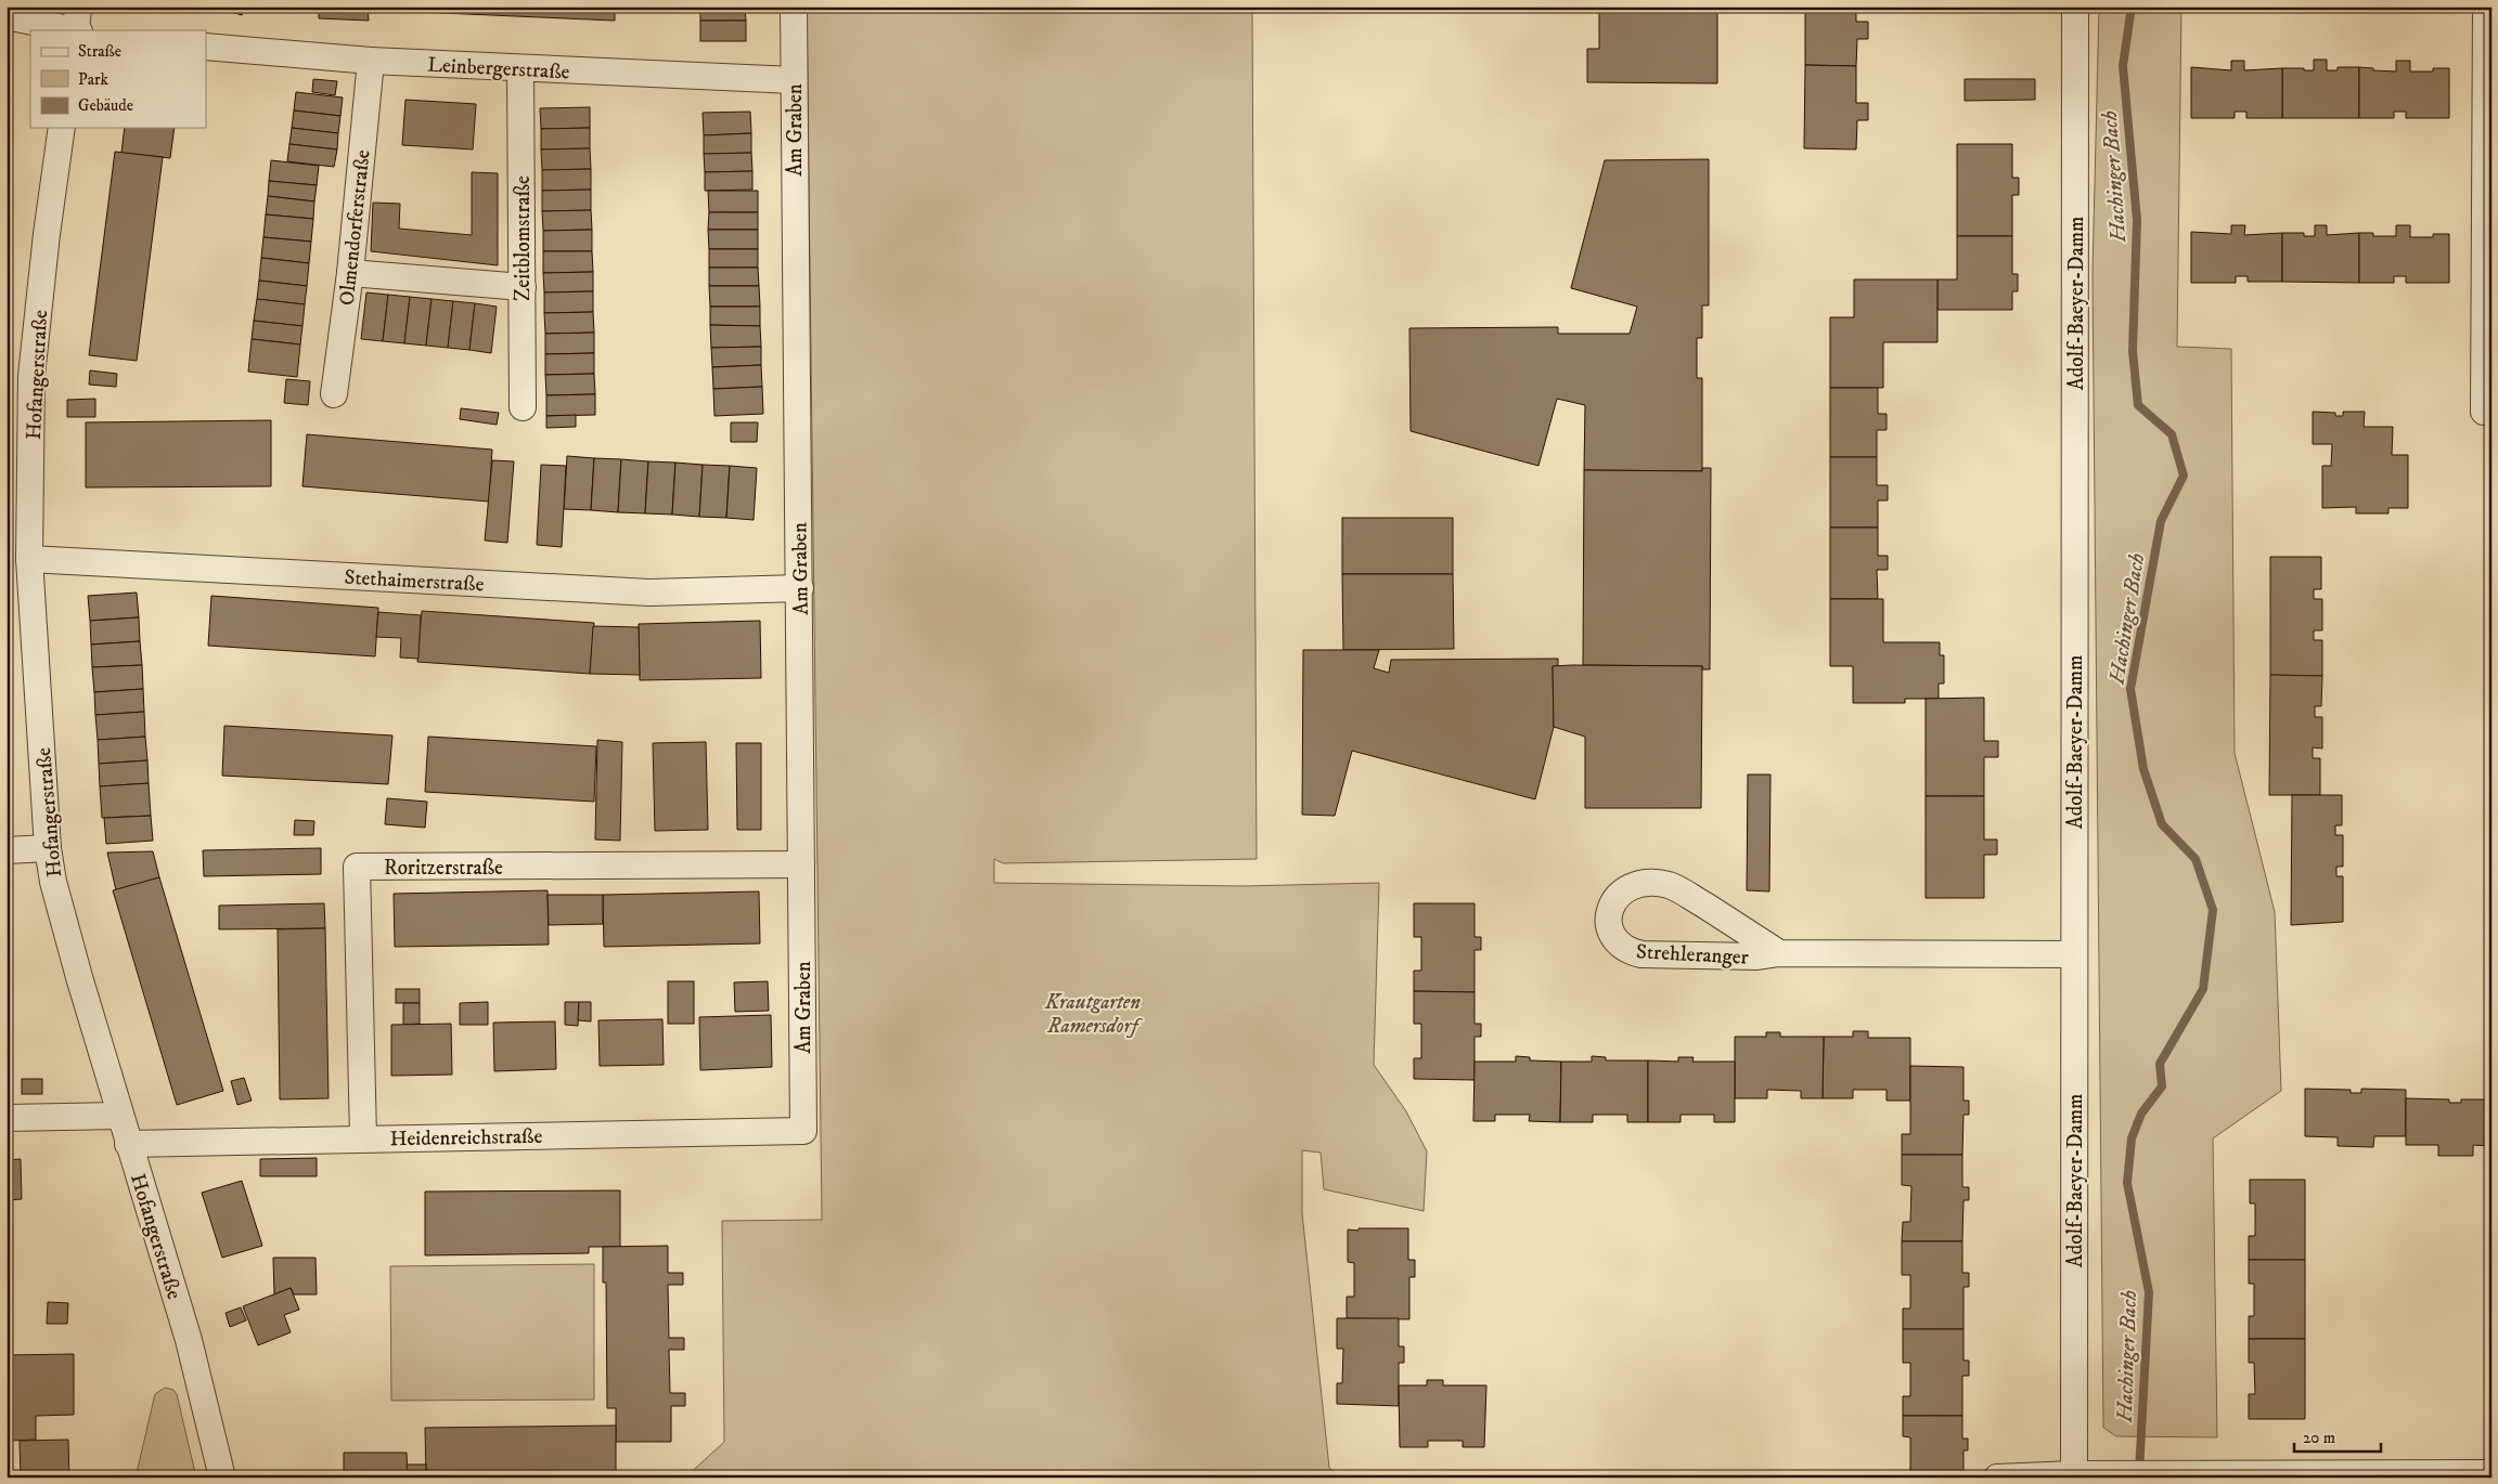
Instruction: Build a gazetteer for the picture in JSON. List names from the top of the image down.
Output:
{
  "streets": {
    "street": [
      "Leinbergerstraße",
      "Am Graben",
      "Olmendorferstraße",
      "Zeitblomstraße",
      "Adolf-Baeyer-Damm",
      "Hofangerstraße",
      "Stethaimerstraße",
      "Roritzerstraße",
      "Strehleranger",
      "Heidenreichstraße"
    ]
  },
  "crossings": [
    ["Leinbergerstraße", "Am Graben"],
    ["Leinbergerstraße", "Olmendorferstraße"],
    ["Leinbergerstraße", "Zeitblomstraße"],
    ["Am Graben", "Stethaimerstraße"],
    ["Am Graben", "Roritzerstraße"],
    ["Am Graben", "Heidenreichstraße"],
    ["Adolf-Baeyer-Damm", "Strehleranger"],
    ["Hofangerstraße", "Stethaimerstraße"],
    ["Hofangerstraße", "Heidenreichstraße"],
    ["Roritzerstraße", "Heidenreichstraße"]
  ],
  "water": ["Hachinger Bach"],
  "parks": ["Krautgarten Ramersdorf"],
  "legend": ["Straße", "Park", "Gebäude"],
  "scale_bar": "20 m"
}
